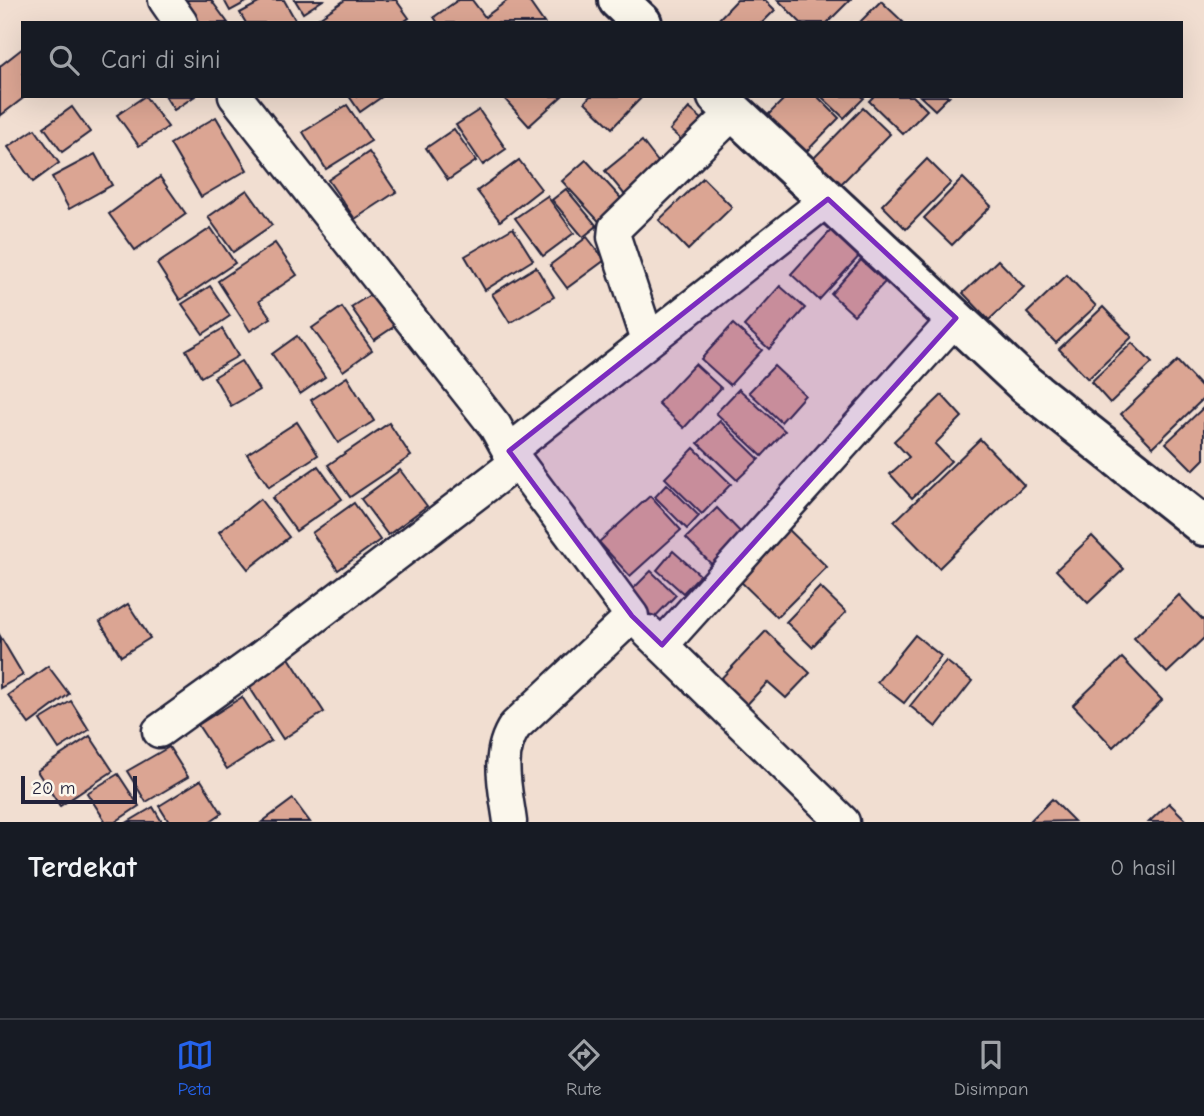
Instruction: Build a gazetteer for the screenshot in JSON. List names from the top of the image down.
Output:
{
  "scale_bar": "20 m",
  "page": {
    "search": "Cari di sini",
    "scale": "20 m",
    "heading": ["Terdekat", "0 hasil"],
    "nav": ["Peta", "Rute", "Disimpan"]
  }
}
